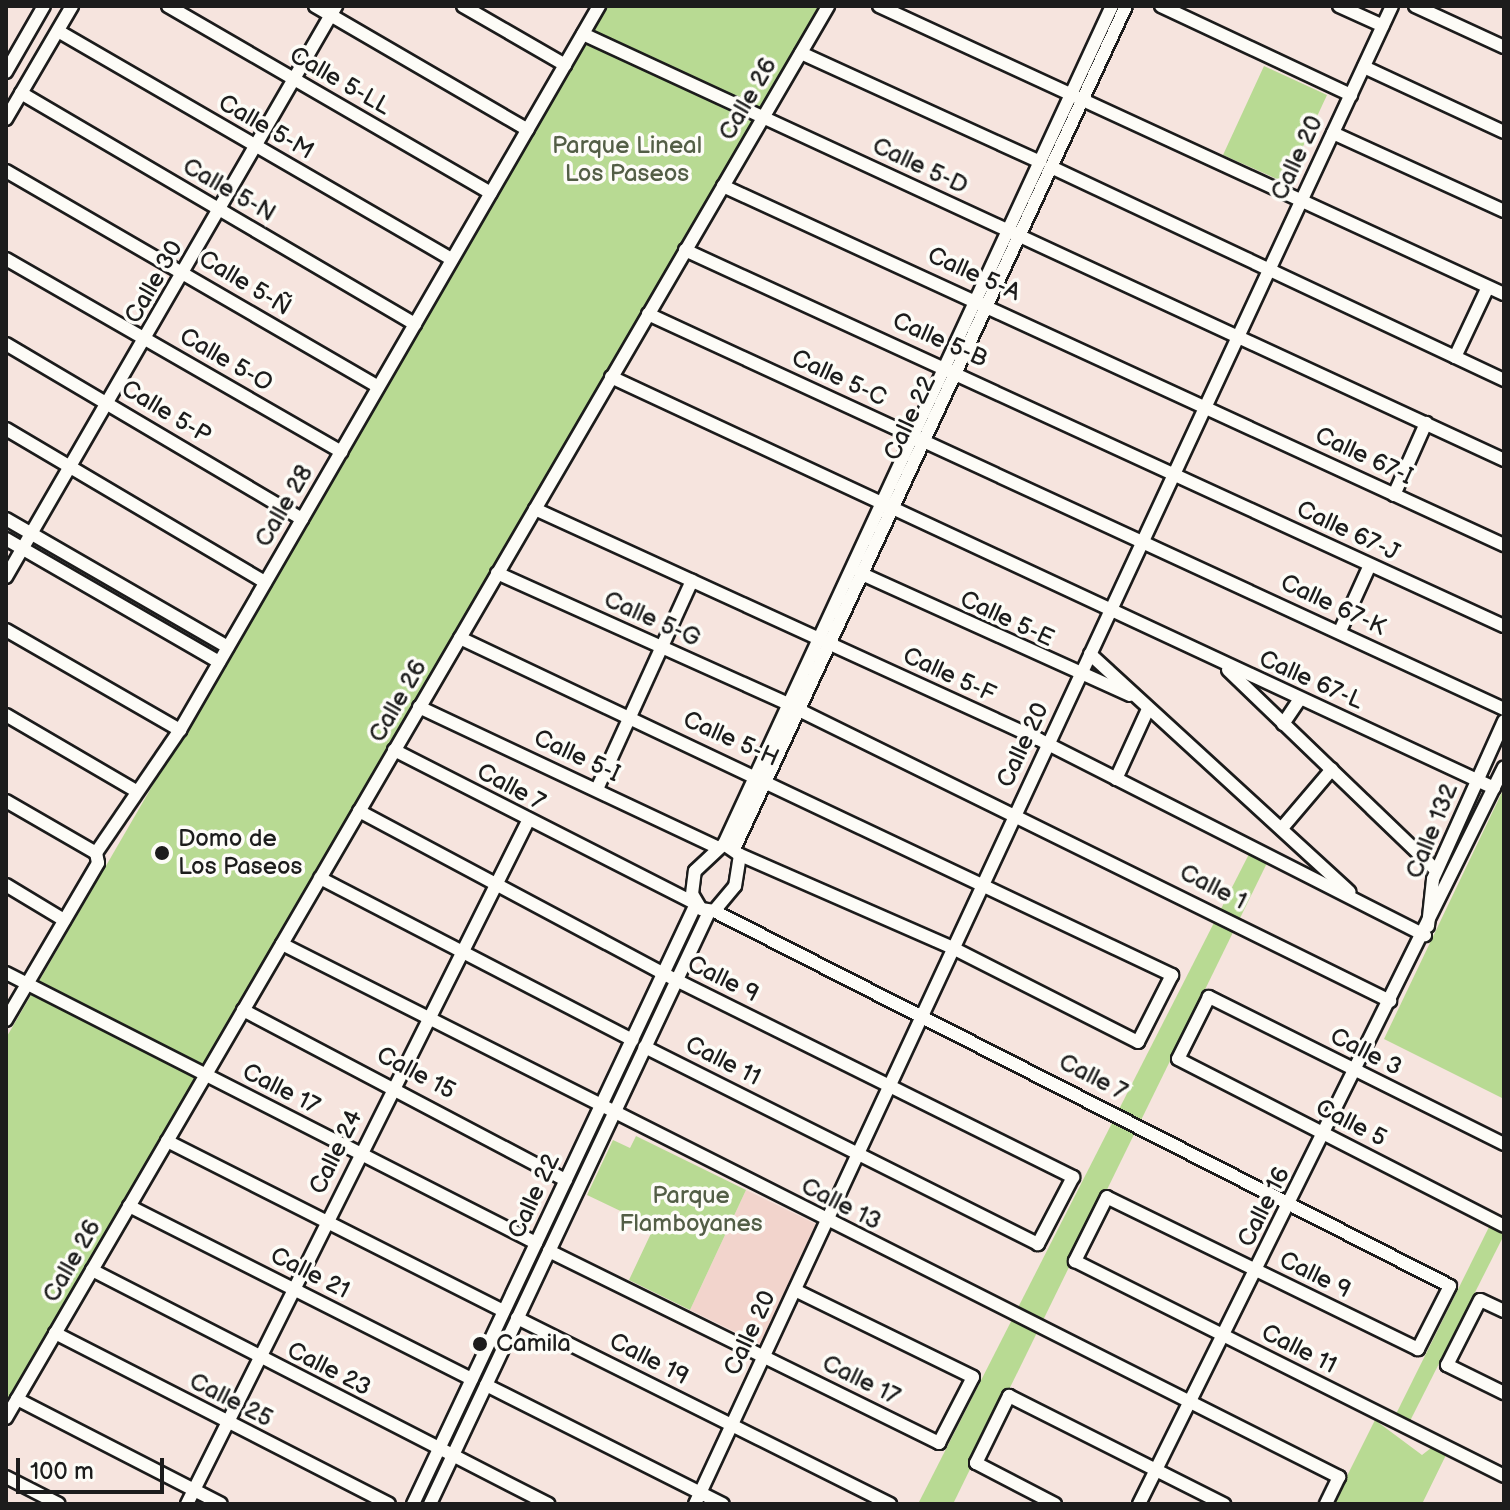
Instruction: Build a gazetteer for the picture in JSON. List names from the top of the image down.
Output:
{
  "streets": {
    "street": [
      "Calle 5-LL",
      "Calle 26",
      "Calle 5-M",
      "Calle 20",
      "Calle 5-D",
      "Calle 5-N",
      "Calle 5-A",
      "Calle 30",
      "Calle 5-Ñ",
      "Calle 5-B",
      "Calle 5-O",
      "Calle 5-C",
      "Calle 5-P",
      "Calle 22",
      "Calle 67-I",
      "Calle 28",
      "Calle 67-J",
      "Calle 67-K",
      "Calle 5-G",
      "Calle 5-E",
      "Calle 5-F",
      "Calle 67-L",
      "Calle 5-H",
      "Calle 5-I",
      "Calle 7",
      "Calle 132",
      "Calle 1",
      "Calle 9",
      "Calle 3",
      "Calle 11",
      "Calle 15",
      "Calle 17",
      "Calle 5",
      "Calle 24",
      "Calle 13",
      "Calle 16",
      "Calle 21",
      "Calle 19",
      "Calle 23",
      "Calle 25"
    ]
  },
  "crossings": [
    ["Calle 5-LL", "Calle 30"],
    ["Calle 5-LL", "Calle 28"],
    ["Calle 26", "Calle 5-D"],
    ["Calle 26", "Calle 5-A"],
    ["Calle 26", "Calle 5-B"],
    ["Calle 26", "Calle 5-C"],
    ["Calle 26", "Calle 5-G"],
    ["Calle 26", "Calle 5-F"],
    ["Calle 26", "Calle 5-H"],
    ["Calle 26", "Calle 5-I"],
    ["Calle 26", "Calle 7"],
    ["Calle 26", "Calle 9"],
    ["Calle 26", "Calle 15"],
    ["Calle 26", "Calle 17"],
    ["Calle 26", "Calle 13"],
    ["Calle 26", "Calle 21"],
    ["Calle 26", "Calle 23"],
    ["Calle 26", "Calle 25"],
    ["Calle 5-M", "Calle 30"],
    ["Calle 5-M", "Calle 28"],
    ["Calle 20", "Calle 5-D"],
    ["Calle 20", "Calle 5-A"],
    ["Calle 20", "Calle 5-B"],
    ["Calle 20", "Calle 5-C"],
    ["Calle 20", "Calle 67-I"],
    ["Calle 20", "Calle 67-J"],
    ["Calle 20", "Calle 67-K"],
    ["Calle 20", "Calle 5-G"],
    ["Calle 20", "Calle 5-E"],
    ["Calle 20", "Calle 5-F"],
    ["Calle 20", "Calle 67-L"],
    ["Calle 20", "Calle 5-H"],
    ["Calle 20", "Calle 5-I"],
    ["Calle 20", "Calle 7"],
    ["Calle 20", "Calle 1"],
    ["Calle 20", "Calle 9"],
    ["Calle 20", "Calle 11"],
    ["Calle 20", "Calle 17"],
    ["Calle 20", "Calle 13"],
    ["Calle 20", "Calle 19"],
    ["Calle 5-D", "Calle 22"],
    ["Calle 5-D", "Calle 28"],
    ["Calle 5-N", "Calle 30"],
    ["Calle 5-N", "Calle 28"],
    ["Calle 5-A", "Calle 22"],
    ["Calle 5-A", "Calle 67-I"],
    ["Calle 30", "Calle 5-Ñ"],
    ["Calle 30", "Calle 5-O"],
    ["Calle 30", "Calle 5-P"],
    ["Calle 5-Ñ", "Calle 28"],
    ["Calle 5-B", "Calle 22"],
    ["Calle 5-B", "Calle 67-J"],
    ["Calle 5-O", "Calle 28"],
    ["Calle 5-C", "Calle 22"],
    ["Calle 5-C", "Calle 67-K"],
    ["Calle 5-P", "Calle 28"],
    ["Calle 22", "Calle 5-G"],
    ["Calle 22", "Calle 5-E"],
    ["Calle 22", "Calle 5-F"],
    ["Calle 22", "Calle 5-H"],
    ["Calle 22", "Calle 5-I"],
    ["Calle 22", "Calle 7"],
    ["Calle 22", "Calle 9"],
    ["Calle 22", "Calle 11"],
    ["Calle 22", "Calle 15"],
    ["Calle 22", "Calle 17"],
    ["Calle 22", "Calle 13"],
    ["Calle 22", "Calle 21"],
    ["Calle 22", "Calle 19"],
    ["Calle 22", "Calle 23"],
    ["Calle 28", "Calle 17"],
    ["Calle 5-G", "Calle 1"],
    ["Calle 5-E", "Calle 5-F"],
    ["Calle 5-F", "Calle 132"],
    ["Calle 5-F", "Calle 16"],
    ["Calle 67-L", "Calle 132"],
    ["Calle 7", "Calle 9"],
    ["Calle 7", "Calle 24"],
    ["Calle 7", "Calle 16"],
    ["Calle 132", "Calle 16"],
    ["Calle 1", "Calle 16"],
    ["Calle 9", "Calle 11"],
    ["Calle 9", "Calle 24"],
    ["Calle 9", "Calle 16"],
    ["Calle 3", "Calle 5"],
    ["Calle 3", "Calle 16"],
    ["Calle 11", "Calle 16"],
    ["Calle 15", "Calle 24"],
    ["Calle 17", "Calle 24"],
    ["Calle 5", "Calle 16"],
    ["Calle 24", "Calle 13"],
    ["Calle 24", "Calle 21"],
    ["Calle 24", "Calle 23"],
    ["Calle 24", "Calle 25"],
    ["Calle 13", "Calle 16"]
  ],
  "parks": ["Parque Lineal Los Paseos", "Parque Flamboyanes"],
  "places": ["Domo de Los Paseos", "Camila"],
  "scale_bar": "100 m"
}
